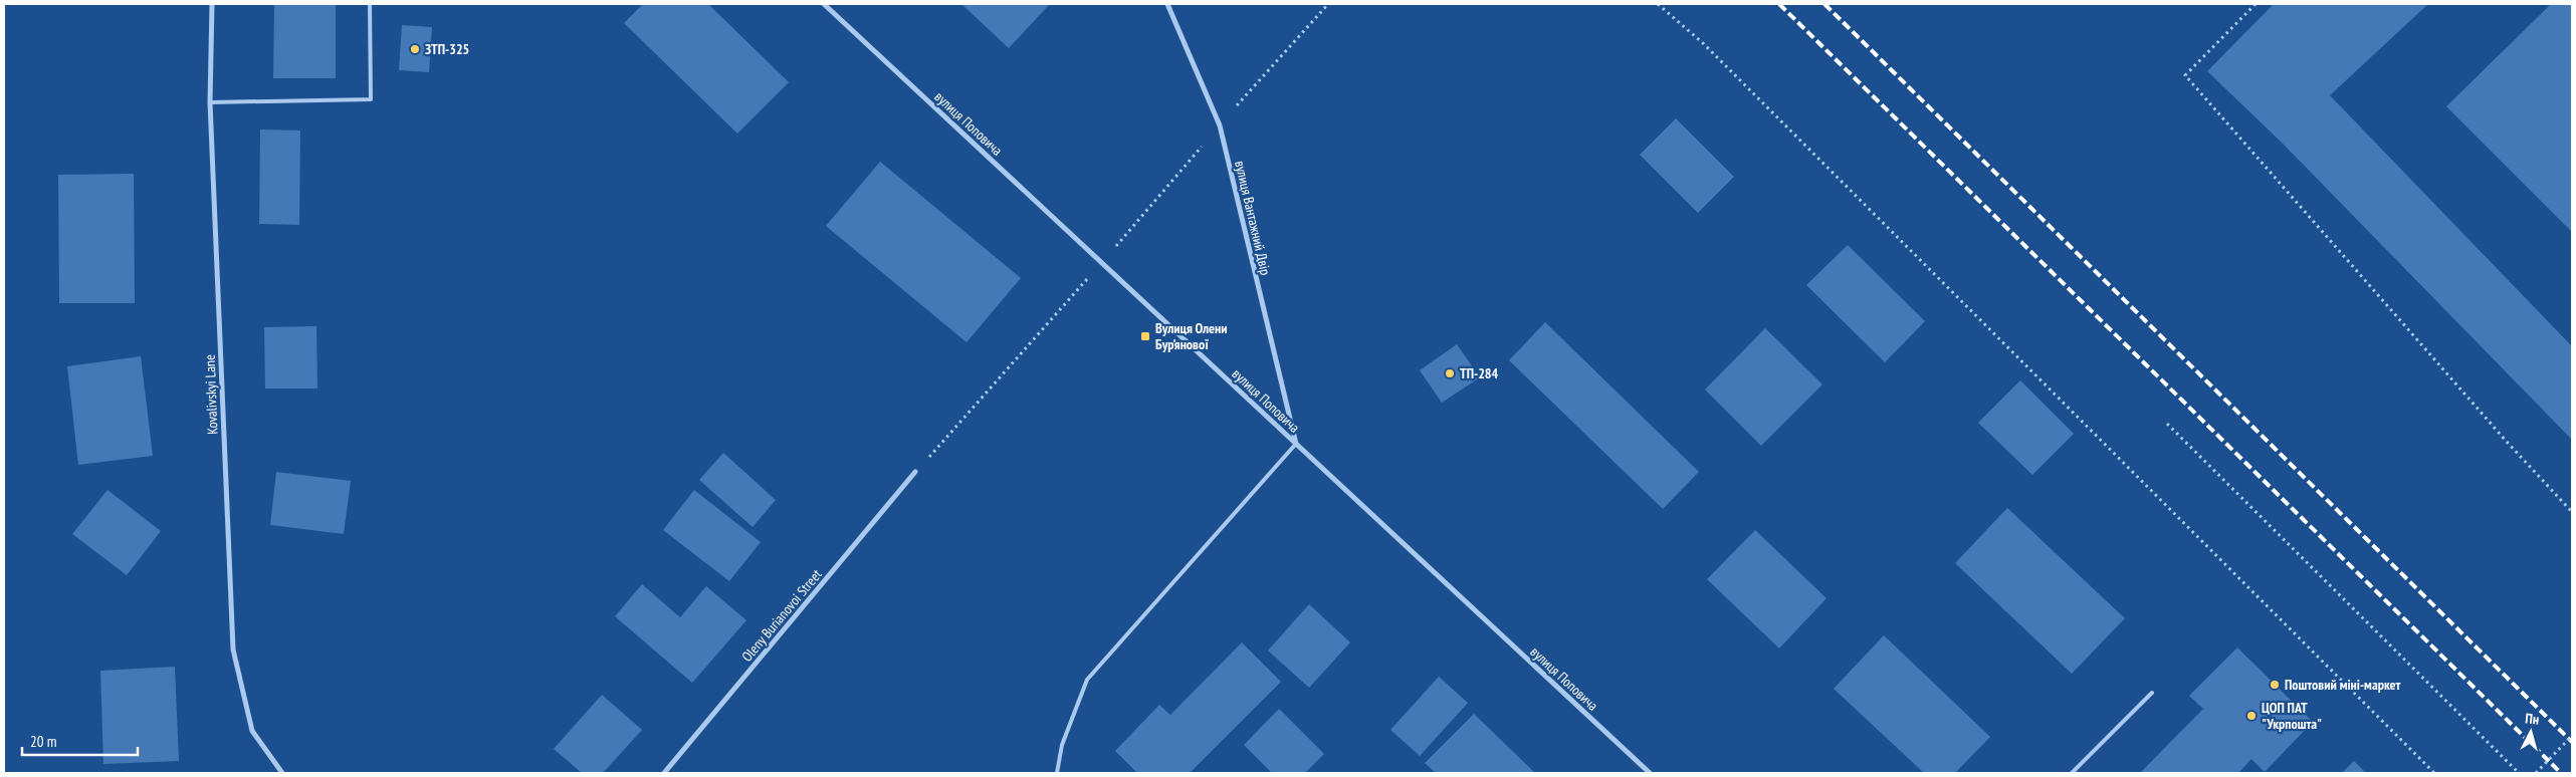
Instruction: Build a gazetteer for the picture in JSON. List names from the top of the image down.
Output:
{
  "streets": {
    "street": [
      "вулиця Поповича",
      "вулиця Вантажний Двір",
      "Kovalivskyi Lane",
      "Oleny Burianovoi Street"
    ]
  },
  "crossings": [
    ["вулиця Поповича", "вулиця Вантажний Двір"]
  ],
  "places": {
    "other": [
      "ЗТП-325",
      "ТП-284",
      "Поштовий міні-маркет",
      "ЦОП ПАТ \"Укрпошта\""
    ],
    "transit": ["Вулиця Олени Бур’янової"]
  },
  "scale_bar": "20 m",
  "north": "top"
}
